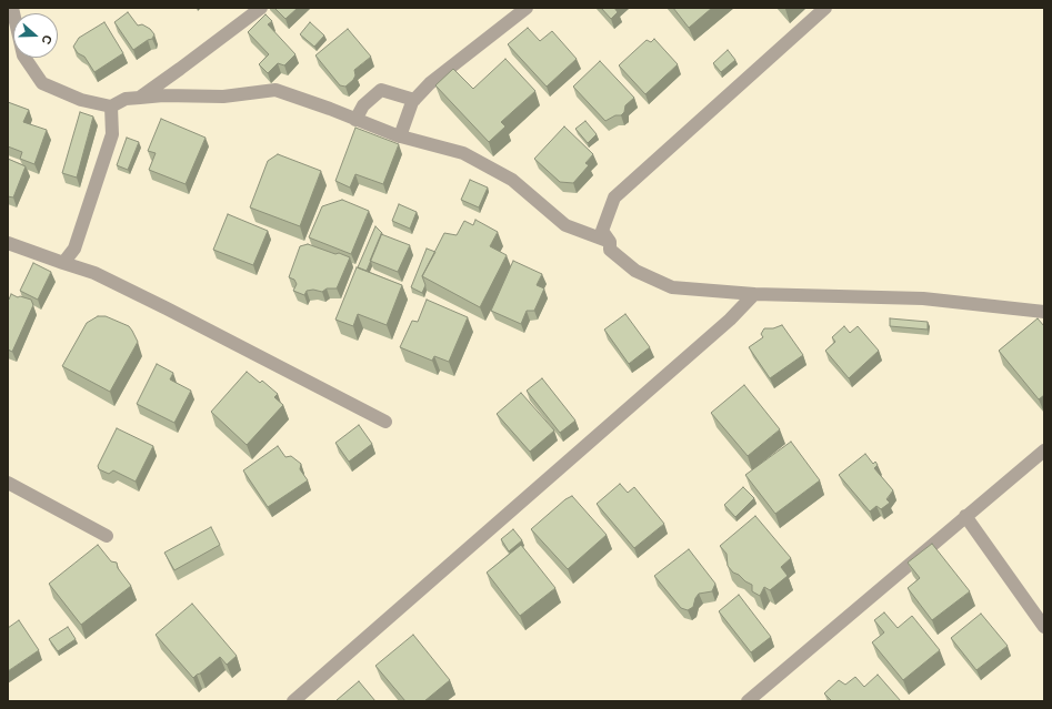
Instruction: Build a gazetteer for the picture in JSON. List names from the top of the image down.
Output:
{
  "north": "right"
}
